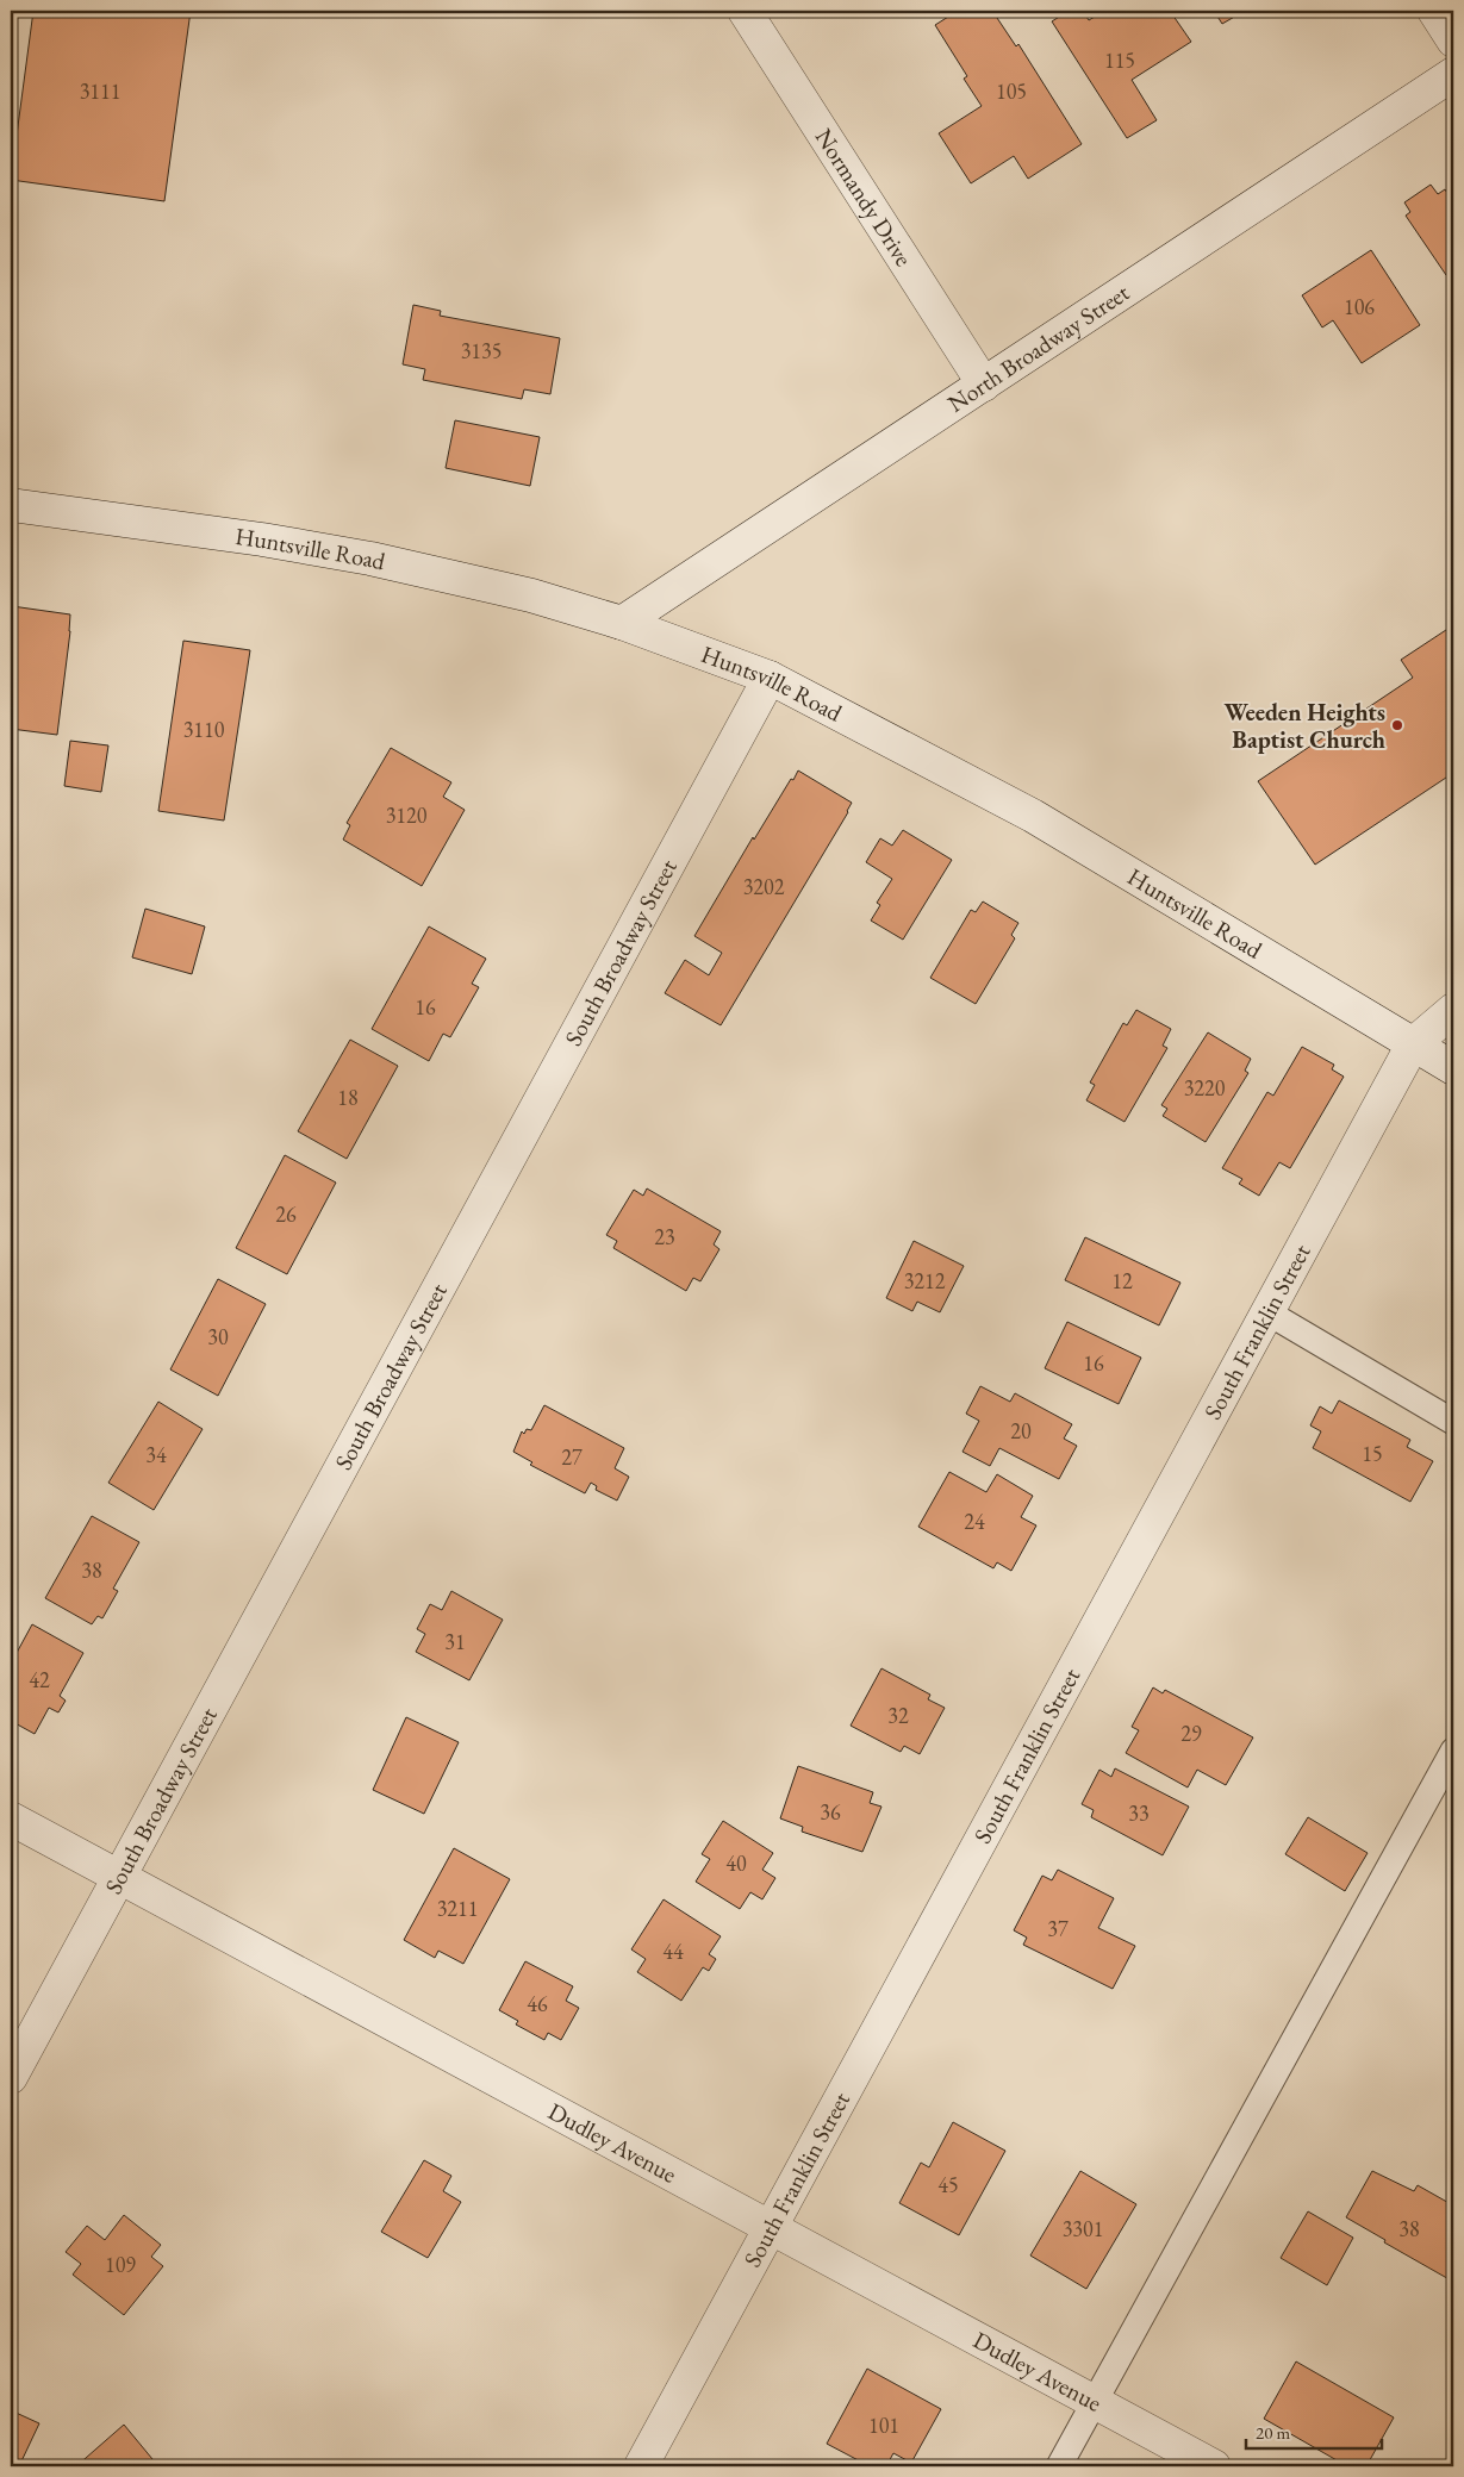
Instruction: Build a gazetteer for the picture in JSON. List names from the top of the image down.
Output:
{
  "streets": {
    "street": [
      "Normandy Drive",
      "North Broadway Street",
      "Huntsville Road",
      "South Broadway Street",
      "South Franklin Street",
      "Dudley Avenue"
    ]
  },
  "crossings": [
    ["Normandy Drive", "North Broadway Street"],
    ["North Broadway Street", "Huntsville Road"],
    ["Huntsville Road", "South Broadway Street"],
    ["Huntsville Road", "South Franklin Street"],
    ["South Broadway Street", "Dudley Avenue"],
    ["South Franklin Street", "Dudley Avenue"]
  ],
  "places": ["Weeden Heights Baptist Church"],
  "house_numbers": [
    "115",
    "3111",
    "105",
    "106",
    "3135",
    "3110",
    "3120",
    "3202",
    "16",
    "3220",
    "18",
    "26",
    "23",
    "3212",
    "12",
    "30",
    "16",
    "20",
    "15",
    "34",
    "27",
    "24",
    "38",
    "31",
    "42",
    "32",
    "29",
    "36",
    "33",
    "40",
    "3211",
    "37",
    "44",
    "46",
    "45",
    "3301",
    "38",
    "109",
    "101"
  ],
  "scale_bar": "20 m"
}
